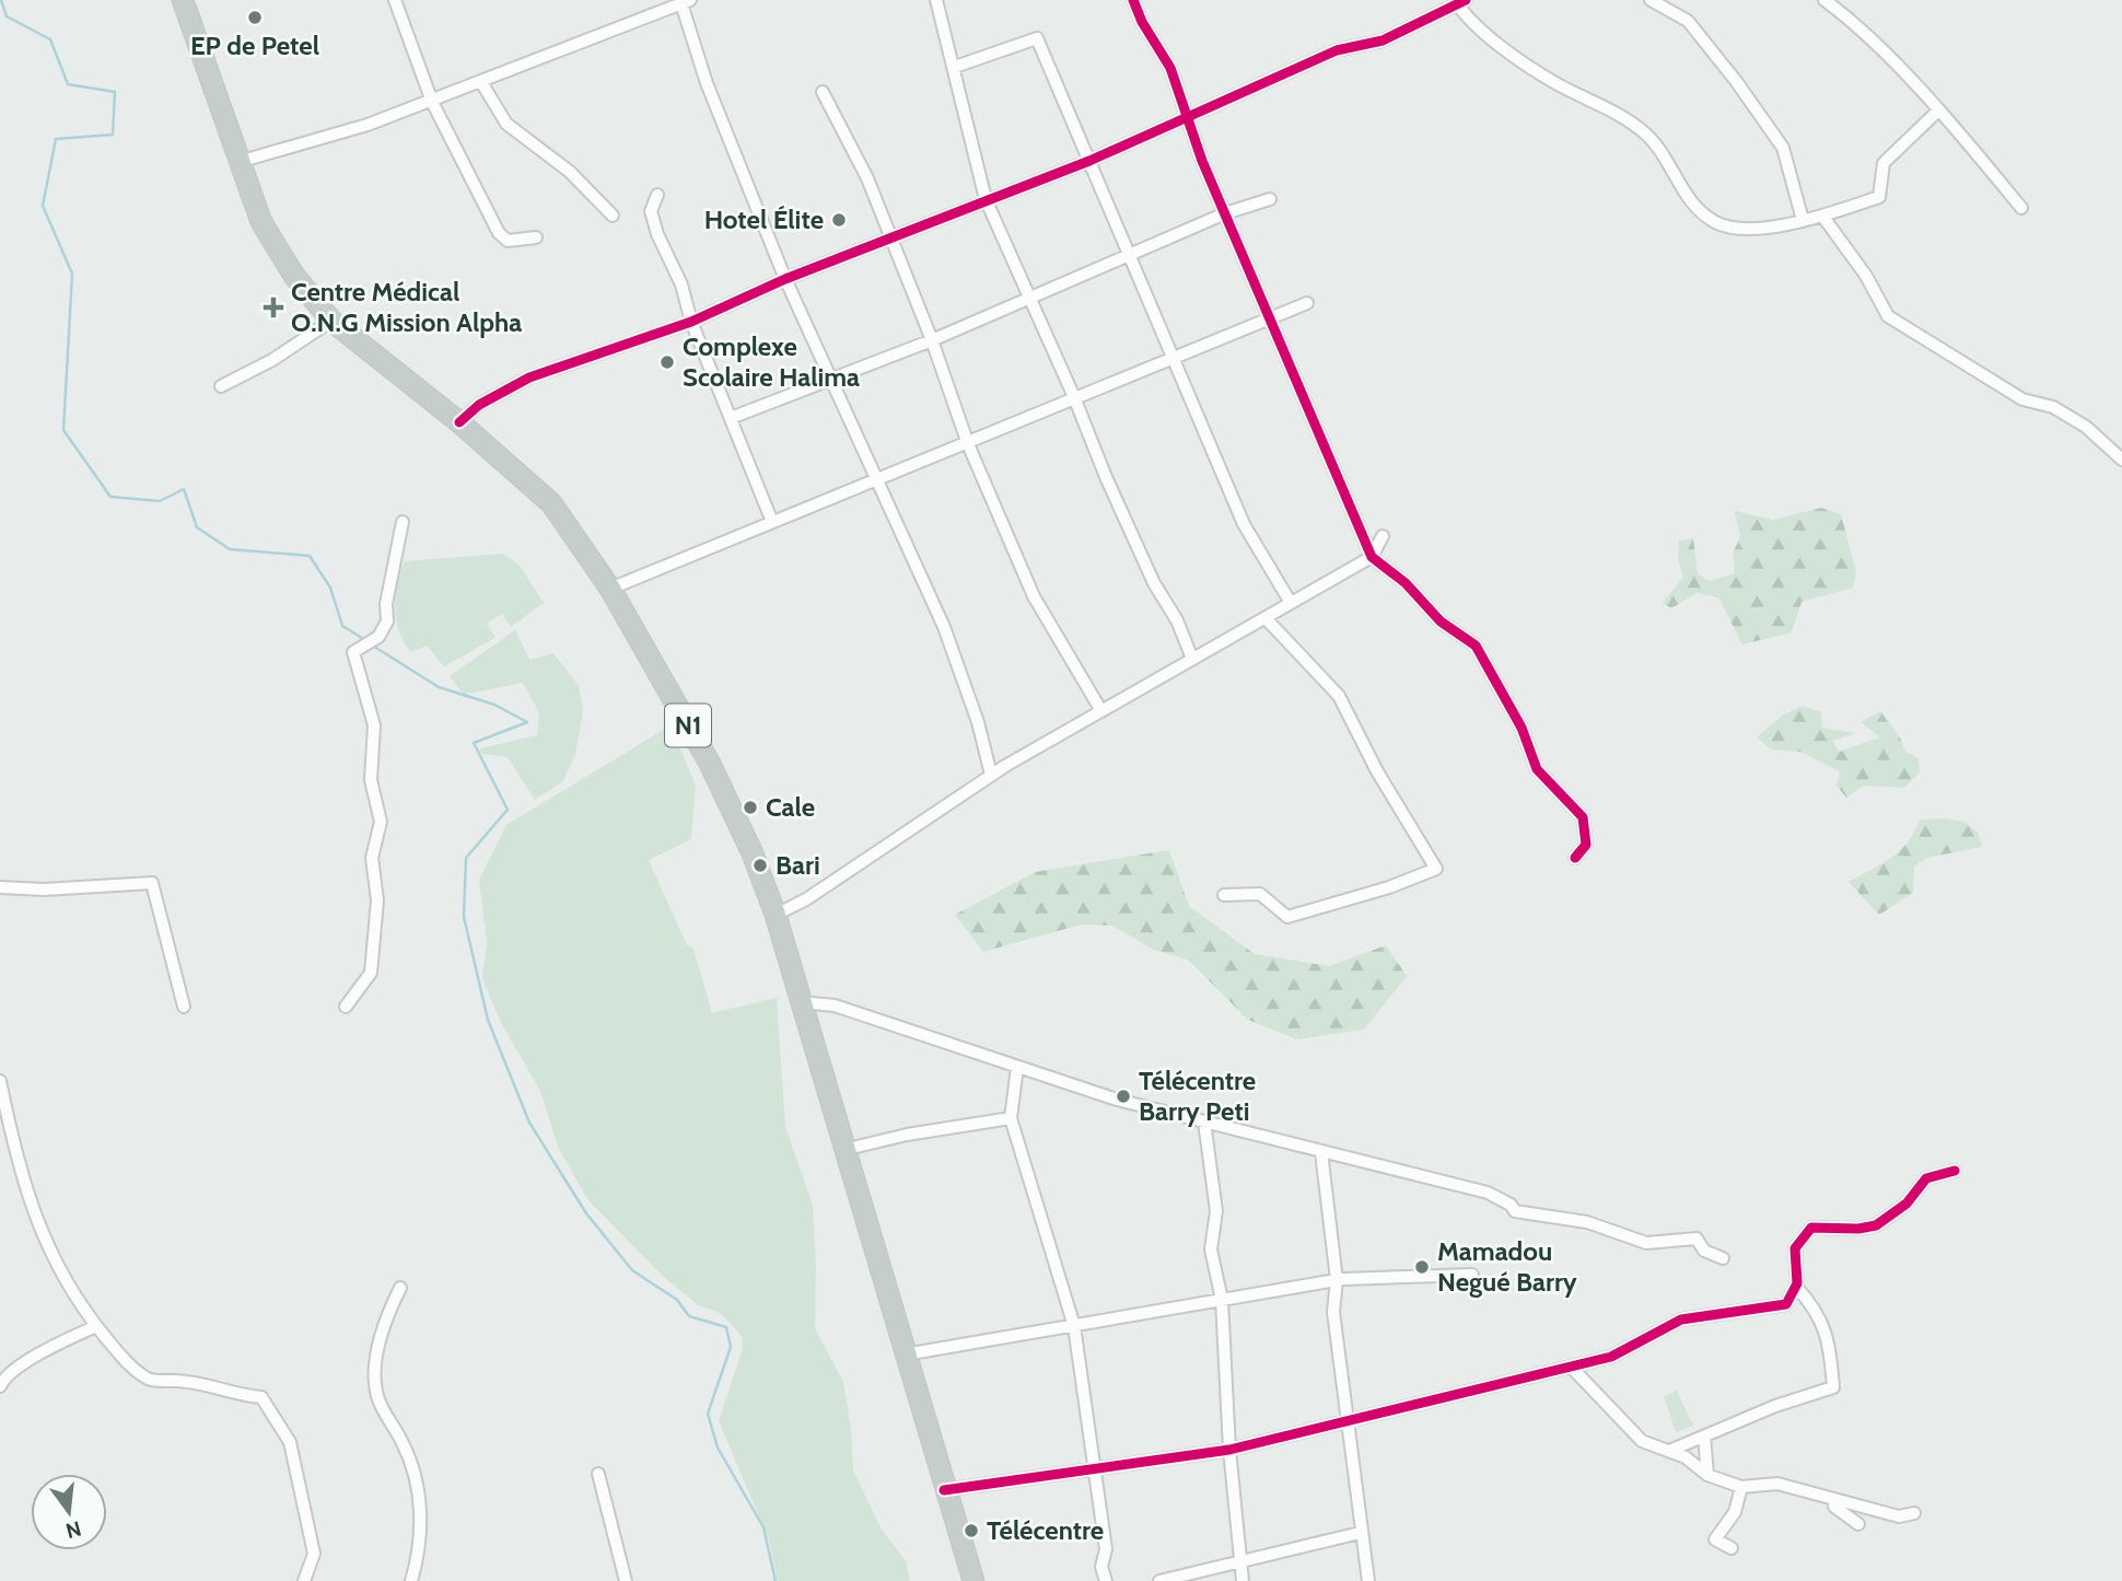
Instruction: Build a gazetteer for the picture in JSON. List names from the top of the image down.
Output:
{
  "streets": {
    "highway": ["N1"]
  },
  "places": {
    "other": [
      "EP de Petel",
      "Hotel Élite",
      "Complexe Scolaire Halima",
      "Cale",
      "Bari",
      "Télécentre Barry Peti",
      "Mamadou Negué Barry",
      "Télécentre"
    ],
    "health": ["Centre Médical O.N.G Mission Alpha"]
  },
  "north": "bottom"
}
